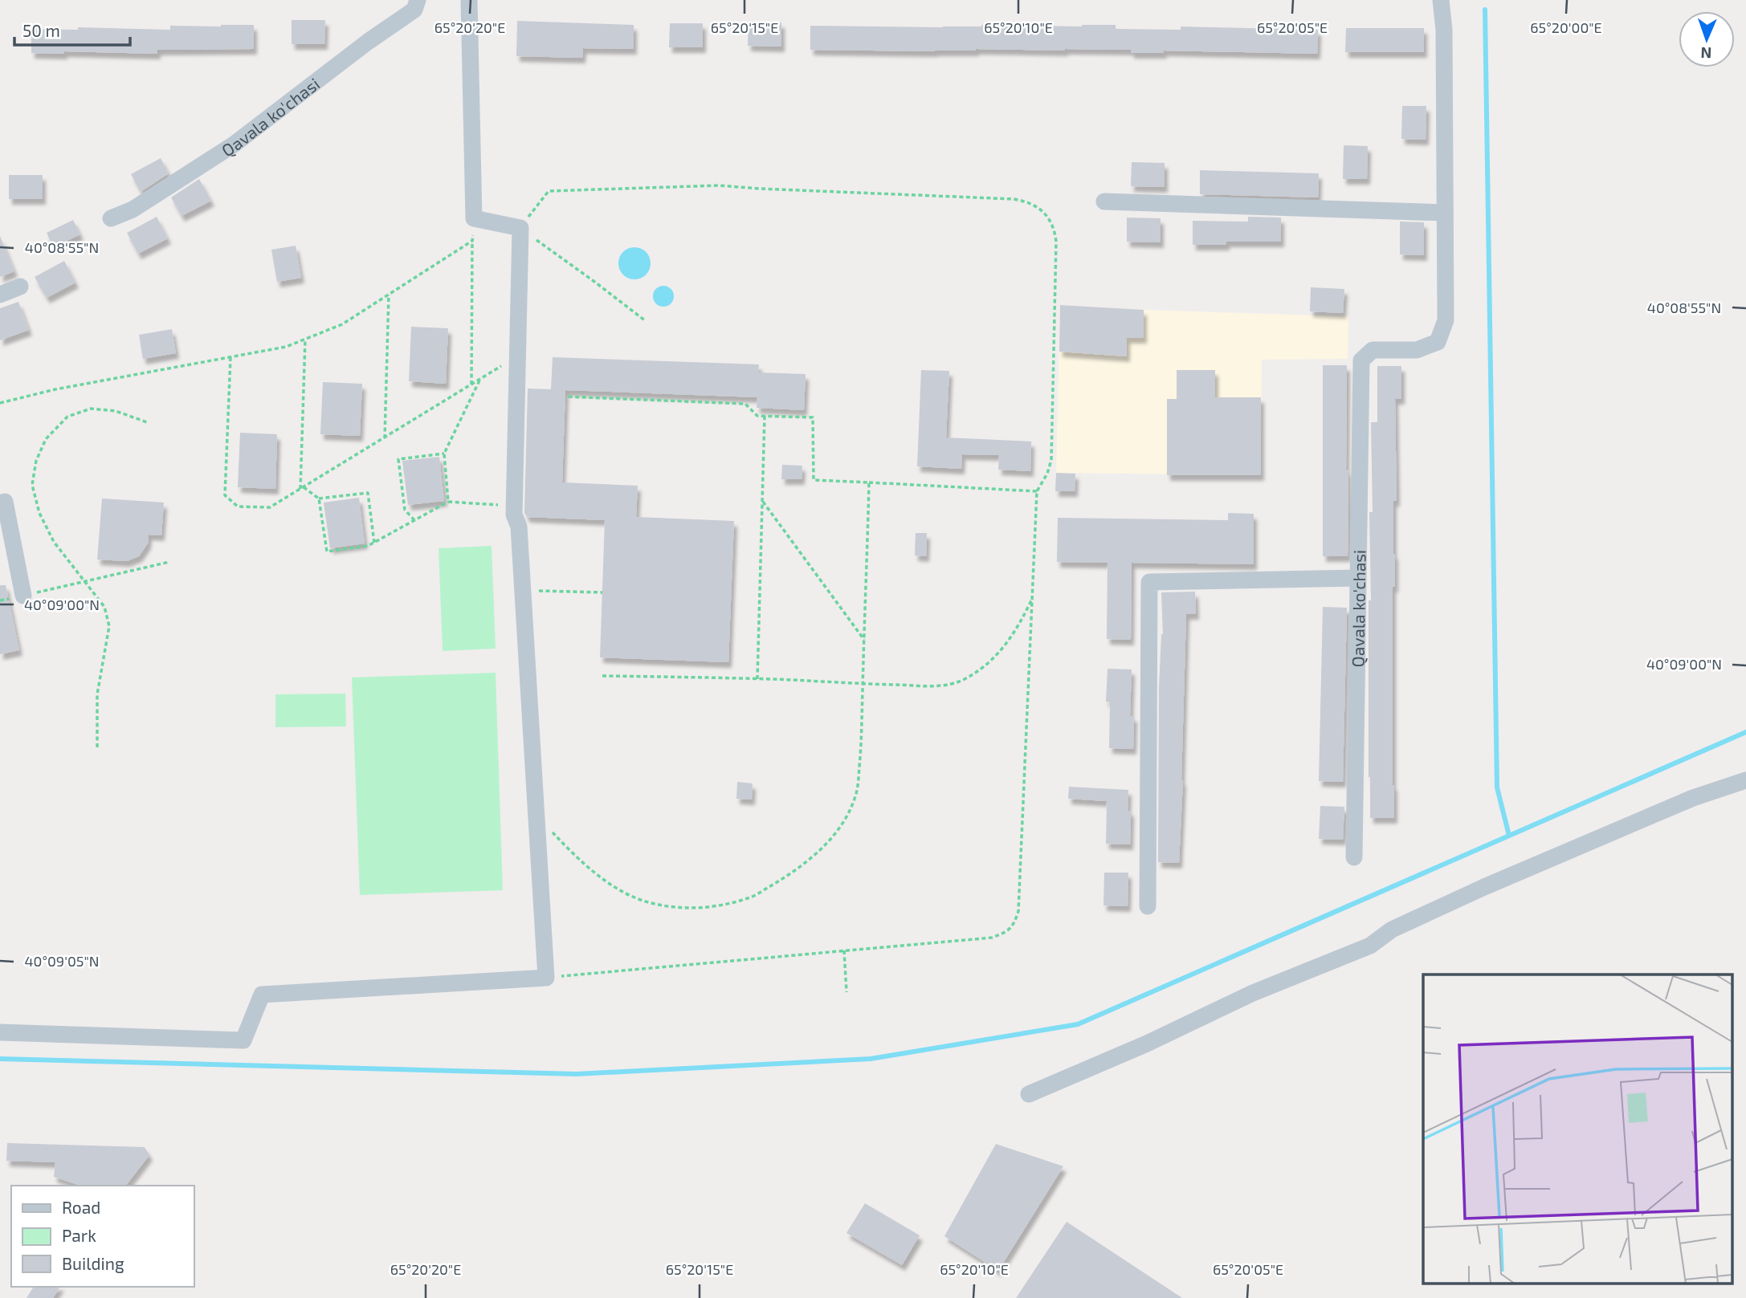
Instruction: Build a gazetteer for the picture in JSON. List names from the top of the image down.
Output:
{
  "streets": {
    "street": ["Qavala ko'chasi"]
  },
  "legend": ["Road", "Park", "Building"],
  "scale_bar": "50 m",
  "north": "bottom",
  "coordinates": [
    "65°20'20\"E",
    "65°20'15\"E",
    "65°20'10\"E",
    "65°20'05\"E",
    "65°20'00\"E",
    "40°08'55\"N",
    "40°09'00\"N",
    "40°09'05\"N"
  ]
}
